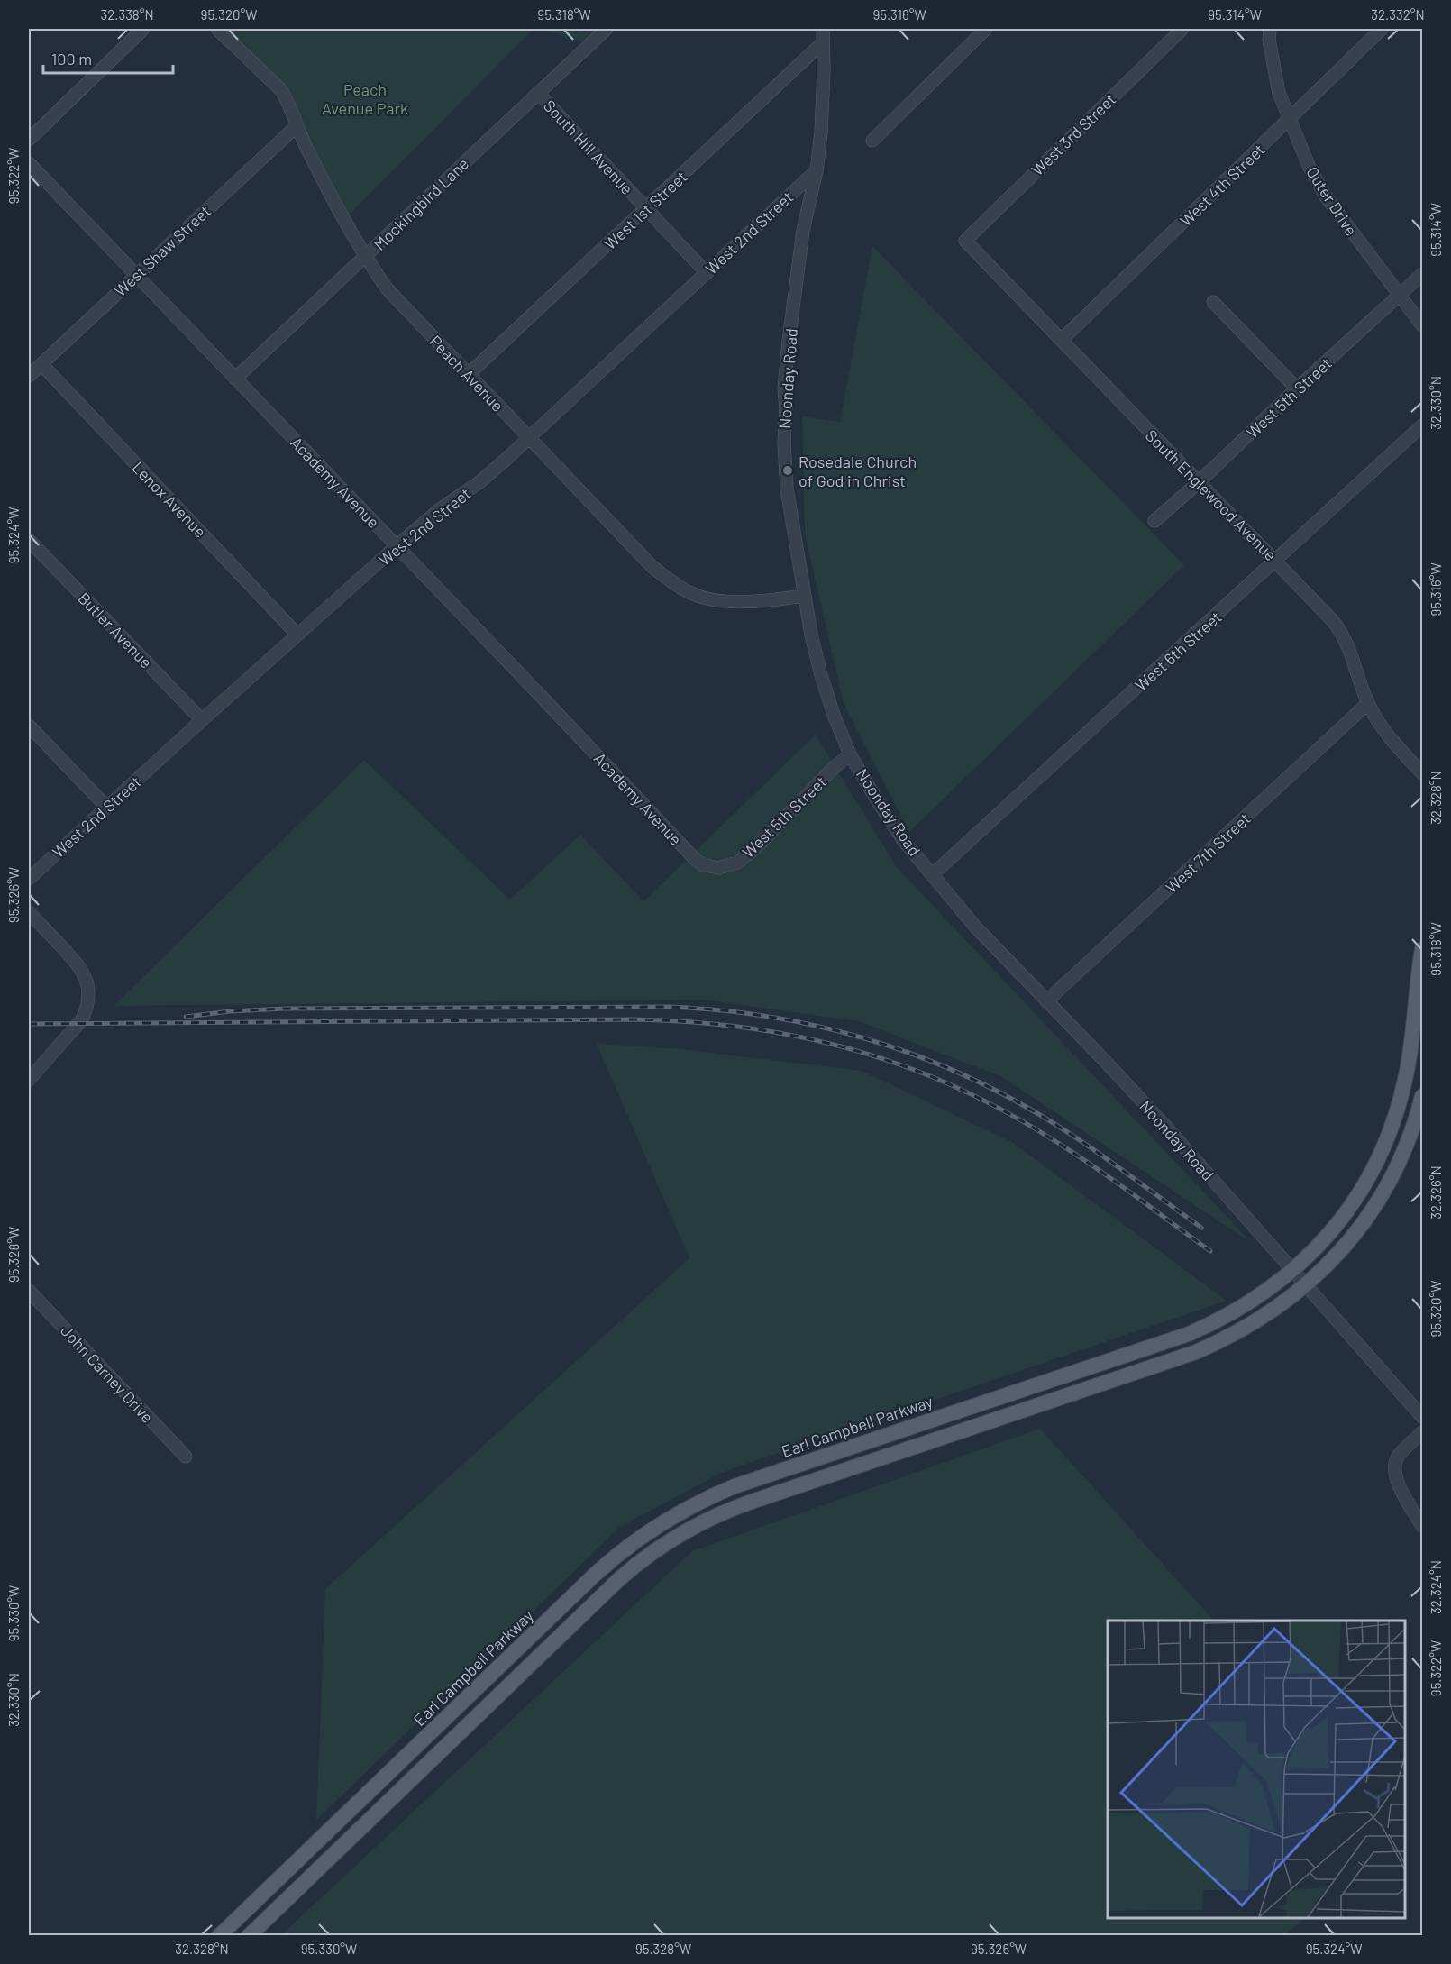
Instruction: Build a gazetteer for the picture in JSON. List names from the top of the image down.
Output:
{
  "streets": {
    "main road": ["Earl Campbell Parkway"],
    "street": [
      "West 3rd Street",
      "South Hill Avenue",
      "West 4th Street",
      "Outer Drive",
      "Mockingbird Lane",
      "West 1st Street",
      "West 2nd Street",
      "West Shaw Street",
      "Peach Avenue",
      "Noonday Road",
      "West 5th Street",
      "Academy Avenue",
      "South Englewood Avenue",
      "Lenox Avenue",
      "Butler Avenue",
      "West 6th Street",
      "West 7th Street",
      "John Carney Drive"
    ]
  },
  "crossings": [
    ["West 3rd Street", "South Englewood Avenue"],
    ["South Hill Avenue", "Mockingbird Lane"],
    ["South Hill Avenue", "West 1st Street"],
    ["South Hill Avenue", "West 2nd Street"],
    ["West 4th Street", "Outer Drive"],
    ["West 4th Street", "South Englewood Avenue"],
    ["Outer Drive", "West 5th Street"],
    ["Mockingbird Lane", "Peach Avenue"],
    ["Mockingbird Lane", "Academy Avenue"],
    ["West 1st Street", "Peach Avenue"],
    ["West 1st Street", "Noonday Road"],
    ["West 2nd Street", "Peach Avenue"],
    ["West 2nd Street", "Noonday Road"],
    ["West 2nd Street", "Academy Avenue"],
    ["West 2nd Street", "Lenox Avenue"],
    ["West 2nd Street", "Butler Avenue"],
    ["West Shaw Street", "Peach Avenue"],
    ["West Shaw Street", "Academy Avenue"],
    ["West Shaw Street", "Lenox Avenue"],
    ["Peach Avenue", "Noonday Road"],
    ["Noonday Road", "West 5th Street"],
    ["Noonday Road", "West 6th Street"],
    ["Noonday Road", "West 7th Street"],
    ["Noonday Road", "Earl Campbell Parkway"],
    ["West 5th Street", "Academy Avenue"],
    ["West 5th Street", "South Englewood Avenue"],
    ["South Englewood Avenue", "West 6th Street"],
    ["South Englewood Avenue", "West 7th Street"]
  ],
  "parks": ["Peach Avenue Park"],
  "places": ["Rosedale Church of God in Christ"],
  "scale_bar": "100 m",
  "coordinates": [
    "32.338°N",
    "95.320°W",
    "95.318°W",
    "95.316°W",
    "95.314°W",
    "32.332°N",
    "95.322°W",
    "32.330°N",
    "95.324°W",
    "32.328°N",
    "95.326°W",
    "32.326°N",
    "95.328°W",
    "32.324°N",
    "95.330°W"
  ]
}
